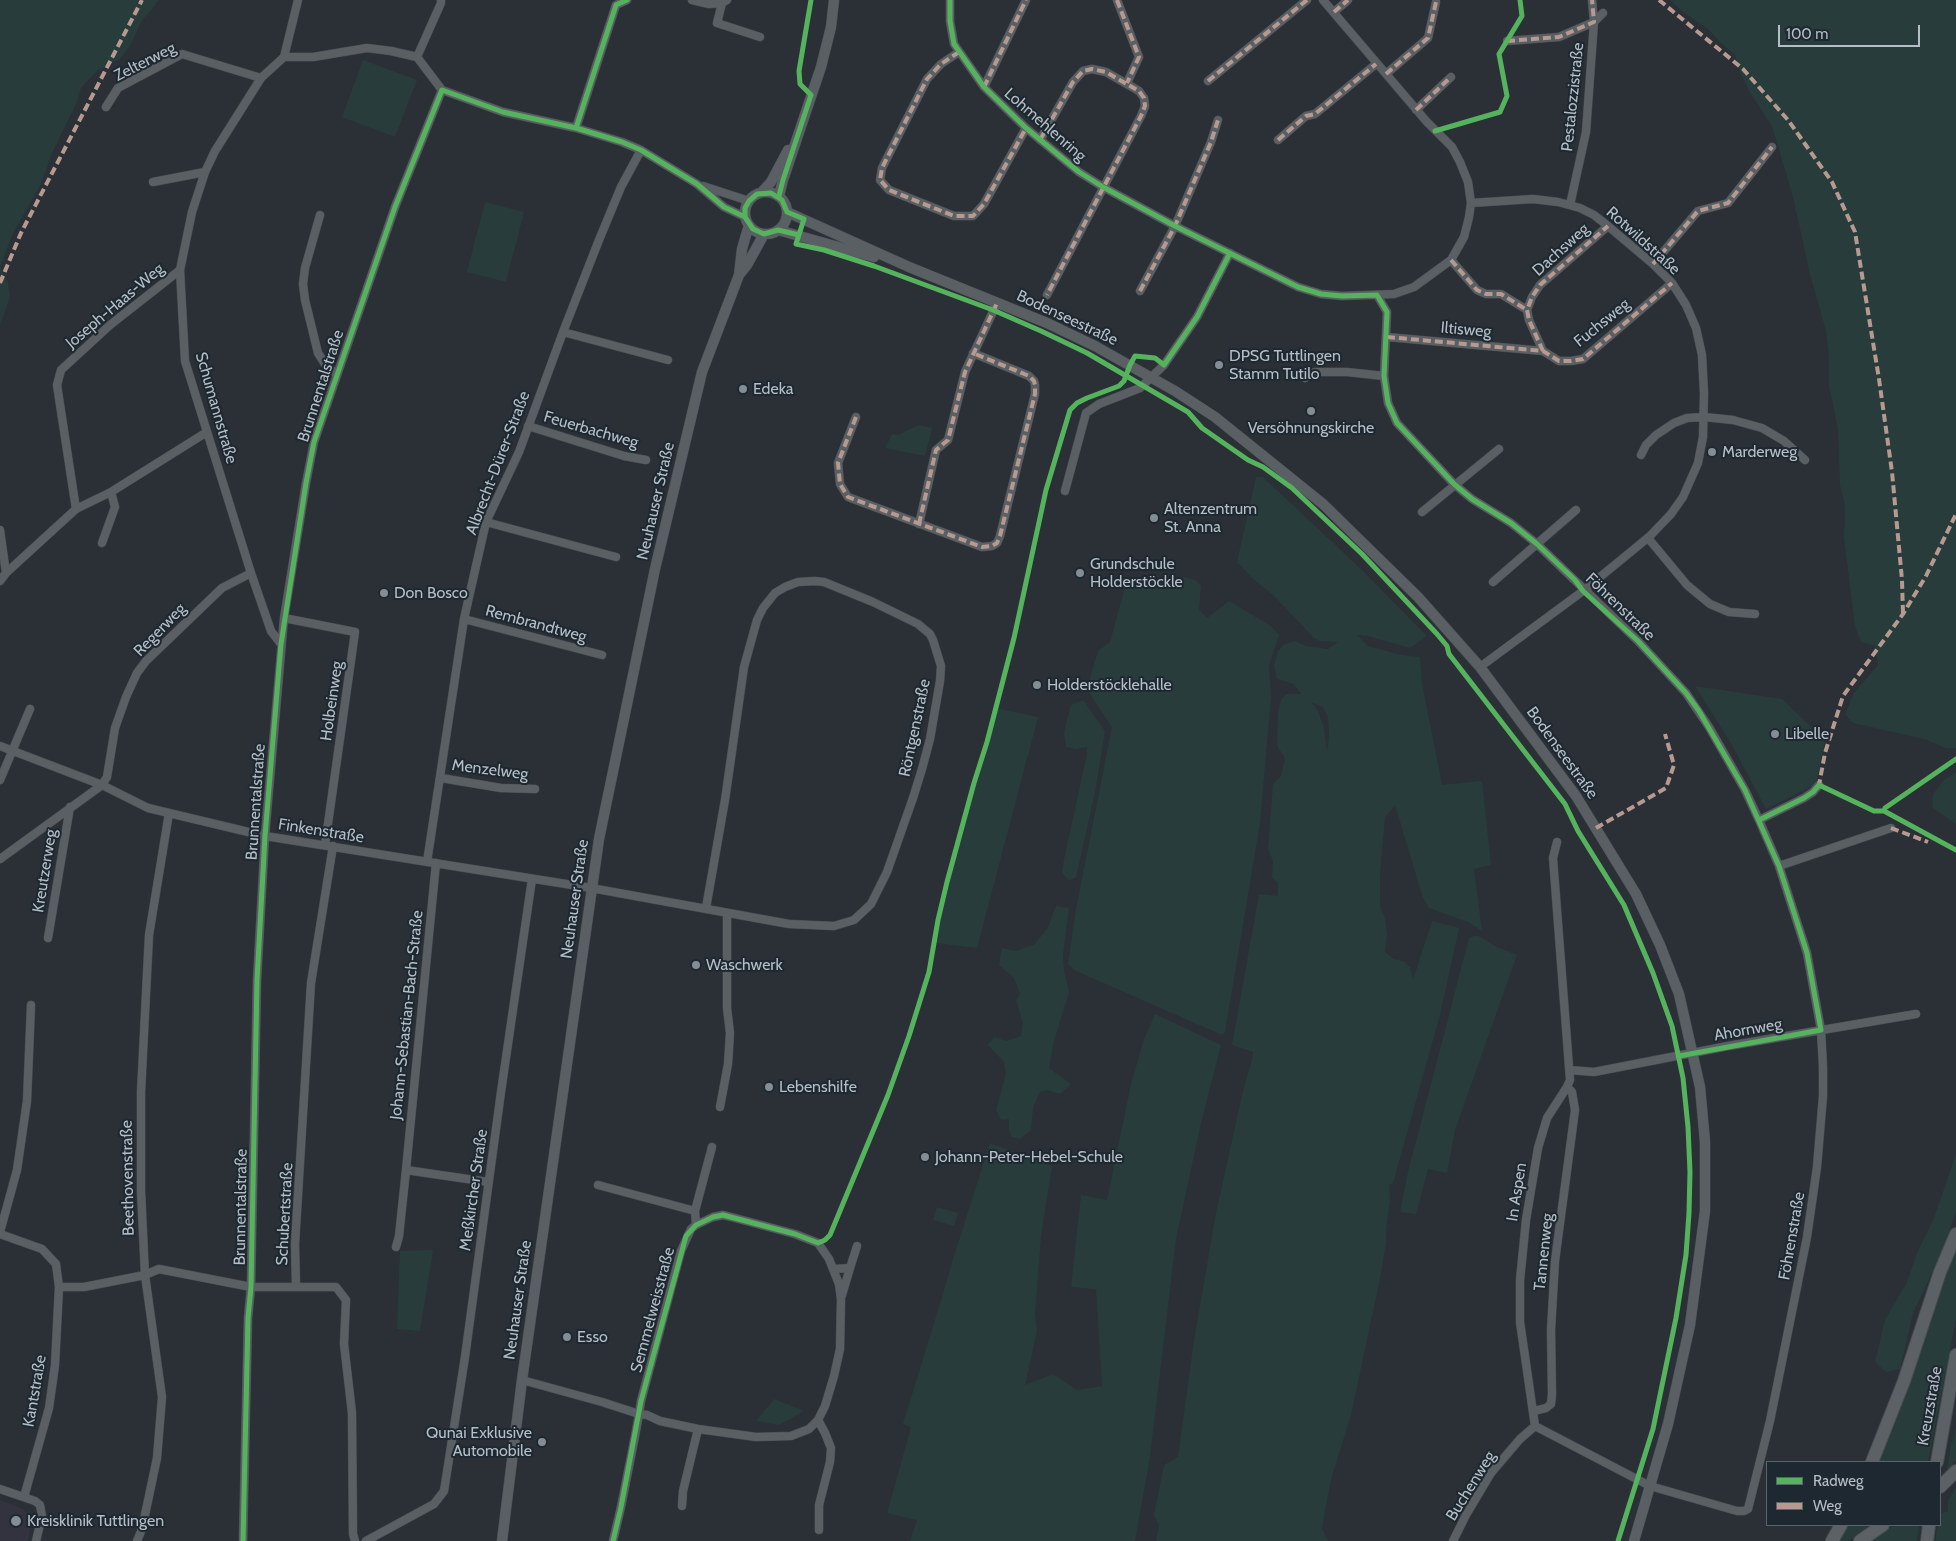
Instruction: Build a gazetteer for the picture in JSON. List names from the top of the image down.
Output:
{
  "streets": {
    "main road": ["Kreuzstraße"],
    "street": [
      "Zelterweg",
      "Pestalozzistraße",
      "Lohmehlenring",
      "Rotwildstraße",
      "Dachsweg",
      "Joseph-Haas-Weg",
      "Bodenseestraße",
      "Fuchsweg",
      "Iltisweg",
      "Brunnentalstraße",
      "Schumannstraße",
      "Feuerbachweg",
      "Albrecht-Dürer-Straße",
      "Neuhauser Straße",
      "Föhrenstraße",
      "Rembrandtweg",
      "Regerweg",
      "Holbeinweg",
      "Röntgenstraße",
      "Menzelweg",
      "Finkenstraße",
      "Kreutzerweg",
      "Johann-Sebastian-Bach-Straße",
      "Ahornweg",
      "Beethovenstraße",
      "Meßkircher Straße",
      "In Aspen",
      "Schubertstraße",
      "Tannenweg",
      "Semmelweisstraße",
      "Kantstraße",
      "Buchenweg"
    ]
  },
  "crossings": [
    ["Zelterweg", "Schumannstraße"],
    ["Pestalozzistraße", "Rotwildstraße"],
    ["Lohmehlenring", "Rotwildstraße"],
    ["Lohmehlenring", "Föhrenstraße"],
    ["Rotwildstraße", "Dachsweg"],
    ["Rotwildstraße", "Bodenseestraße"],
    ["Rotwildstraße", "Fuchsweg"],
    ["Rotwildstraße", "Föhrenstraße"],
    ["Joseph-Haas-Weg", "Schumannstraße"],
    ["Bodenseestraße", "Neuhauser Straße"],
    ["Bodenseestraße", "Föhrenstraße"],
    ["Bodenseestraße", "Ahornweg"],
    ["Fuchsweg", "Iltisweg"],
    ["Iltisweg", "Föhrenstraße"],
    ["Brunnentalstraße", "Schumannstraße"],
    ["Brunnentalstraße", "Holbeinweg"],
    ["Brunnentalstraße", "Finkenstraße"],
    ["Schumannstraße", "Regerweg"],
    ["Feuerbachweg", "Albrecht-Dürer-Straße"],
    ["Albrecht-Dürer-Straße", "Rembrandtweg"],
    ["Albrecht-Dürer-Straße", "Menzelweg"],
    ["Albrecht-Dürer-Straße", "Finkenstraße"],
    ["Albrecht-Dürer-Straße", "Johann-Sebastian-Bach-Straße"],
    ["Neuhauser Straße", "Röntgenstraße"],
    ["Neuhauser Straße", "Finkenstraße"],
    ["Föhrenstraße", "Ahornweg"],
    ["Regerweg", "Finkenstraße"],
    ["Holbeinweg", "Finkenstraße"],
    ["Holbeinweg", "Schubertstraße"],
    ["Röntgenstraße", "Finkenstraße"],
    ["Finkenstraße", "Johann-Sebastian-Bach-Straße"],
    ["Finkenstraße", "Beethovenstraße"],
    ["Finkenstraße", "Meßkircher Straße"],
    ["Finkenstraße", "Schubertstraße"],
    ["Ahornweg", "In Aspen"],
    ["In Aspen", "Tannenweg"],
    ["In Aspen", "Buchenweg"]
  ],
  "places": [
    "DPSG Tuttlingen Stamm Tutilo",
    "Edeka",
    "Versöhnungskirche",
    "Marderweg",
    "Altenzentrum St. Anna",
    "Grundschule Holderstöckle",
    "Don Bosco",
    "Holderstöcklehalle",
    "Libelle",
    "Waschwerk",
    "Lebenshilfe",
    "Johann-Peter-Hebel-Schule",
    "Esso",
    "Qunai Exklusive Automobile",
    "Kreisklinik Tuttlingen"
  ],
  "legend": ["Radweg", "Weg"],
  "scale_bar": "100 m"
}
